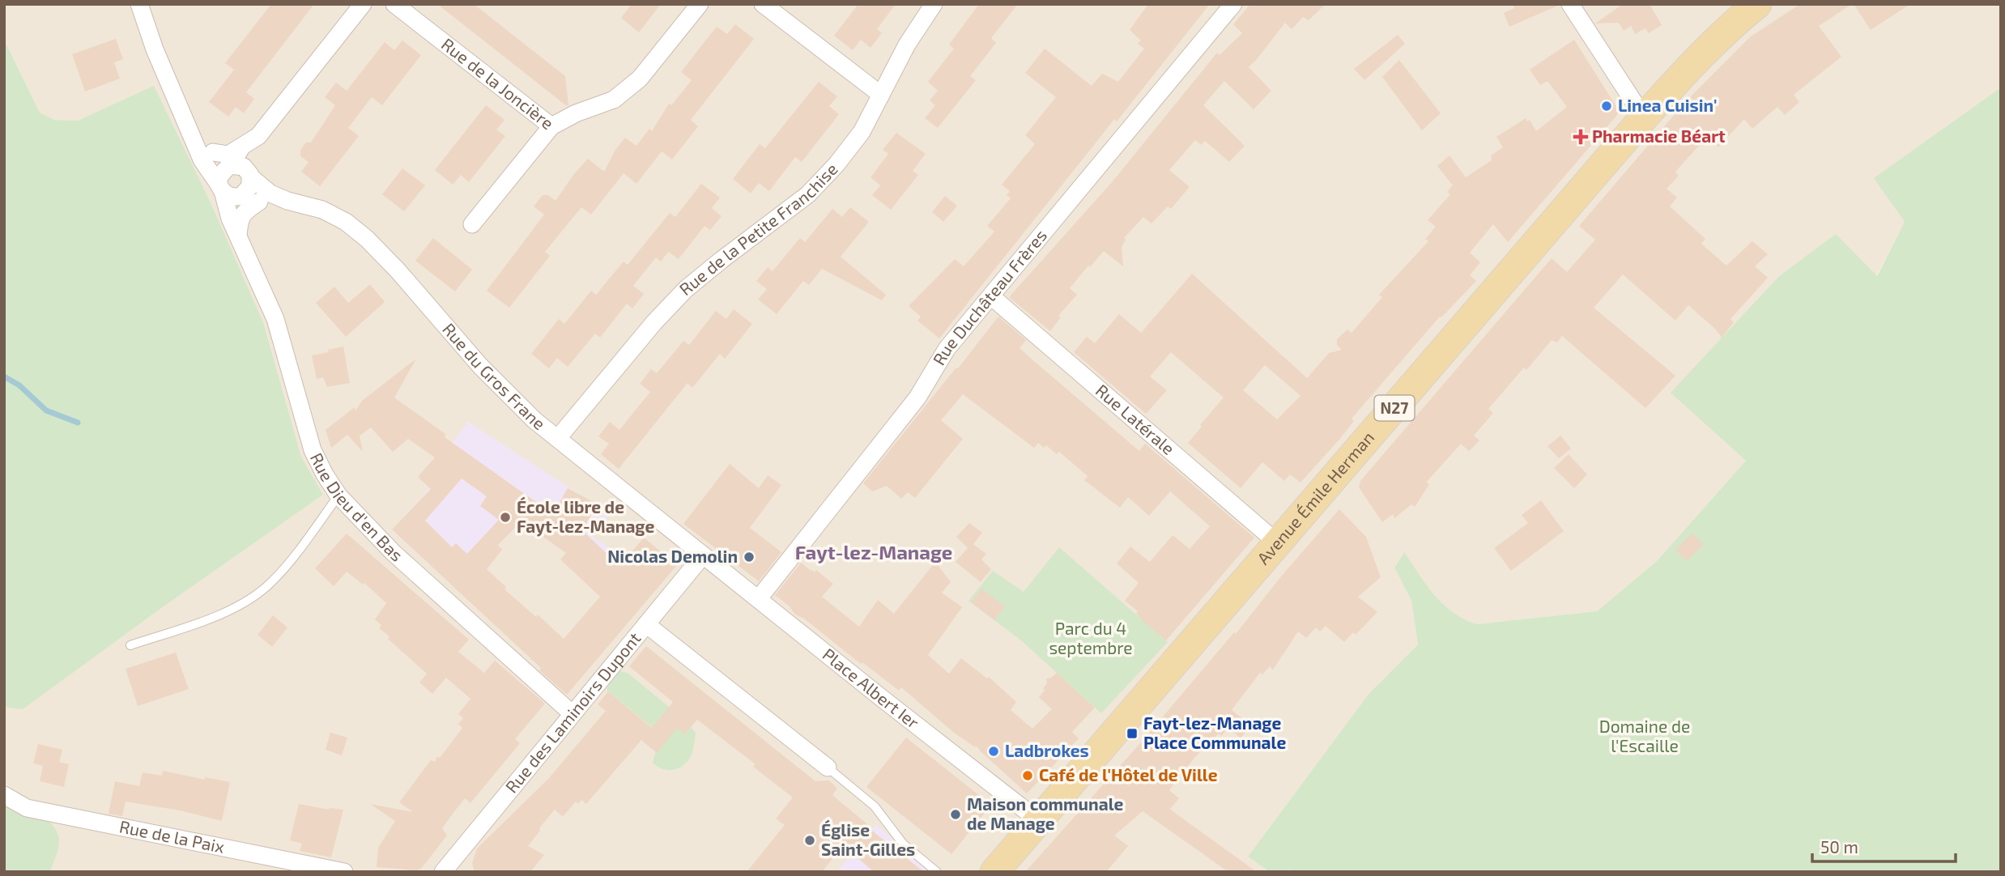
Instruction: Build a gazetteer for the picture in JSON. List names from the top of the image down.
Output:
{
  "streets": {
    "main road": ["N27", "Avenue Émile Herman"],
    "street": [
      "Rue de la Joncière",
      "Rue de la Petite Franchise",
      "Rue Duchâteau Frères",
      "Rue du Gros Frane",
      "Rue Latérale",
      "Rue Dieu d'en Bas",
      "Place Albert Ier",
      "Rue des Laminoirs Dupont",
      "Rue de la Paix"
    ]
  },
  "crossings": [
    ["Rue de la Petite Franchise", "Rue du Gros Frane"],
    ["Rue Duchâteau Frères", "Rue Latérale"],
    ["Rue Duchâteau Frères", "Place Albert Ier"],
    ["Rue du Gros Frane", "Place Albert Ier"],
    ["Rue du Gros Frane", "Rue des Laminoirs Dupont"],
    ["Rue Latérale", "Avenue Émile Herman"],
    ["Avenue Émile Herman", "Place Albert Ier"],
    ["Rue Dieu d'en Bas", "Rue des Laminoirs Dupont"],
    ["Place Albert Ier", "Rue des Laminoirs Dupont"]
  ],
  "districts": ["Fayt-lez-Manage"],
  "parks": ["Parc du 4 septembre", "Domaine de l'Escaille"],
  "places": {
    "other": [
      "Linea Cuisin'",
      "École libre de Fayt-lez-Manage",
      "Nicolas Demolin",
      "Ladbrokes",
      "Café de l'Hôtel de Ville",
      "Maison communale de Manage",
      "Église Saint-Gilles"
    ],
    "health": ["Pharmacie Béart"],
    "transit": ["Fayt-lez-Manage Place Communale"]
  },
  "scale_bar": "50 m"
}
